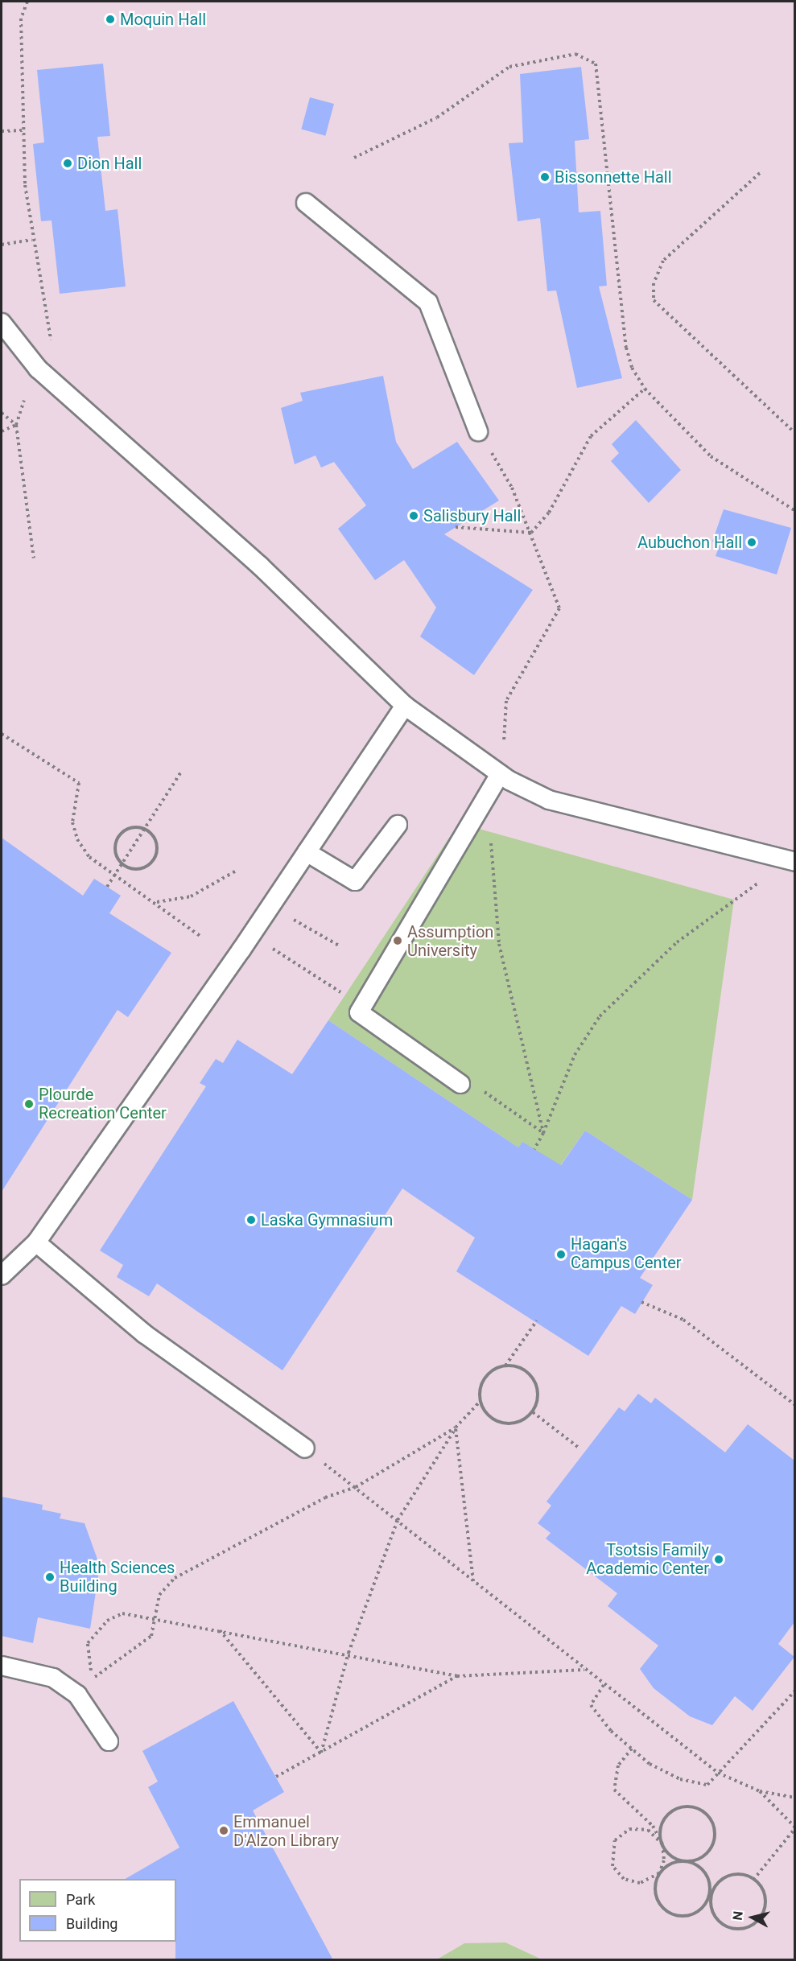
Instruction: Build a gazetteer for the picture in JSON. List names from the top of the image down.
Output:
{
  "places": [
    "Moquin Hall",
    "Dion Hall",
    "Bissonnette Hall",
    "Salisbury Hall",
    "Aubuchon Hall",
    "Assumption University",
    "Plourde Recreation Center",
    "Laska Gymnasium",
    "Hagan's Campus Center",
    "Tsotsis Family Academic Center",
    "Health Sciences Building",
    "Emmanuel D'Alzon Library"
  ],
  "legend": ["Park", "Building"],
  "north": "left"
}
